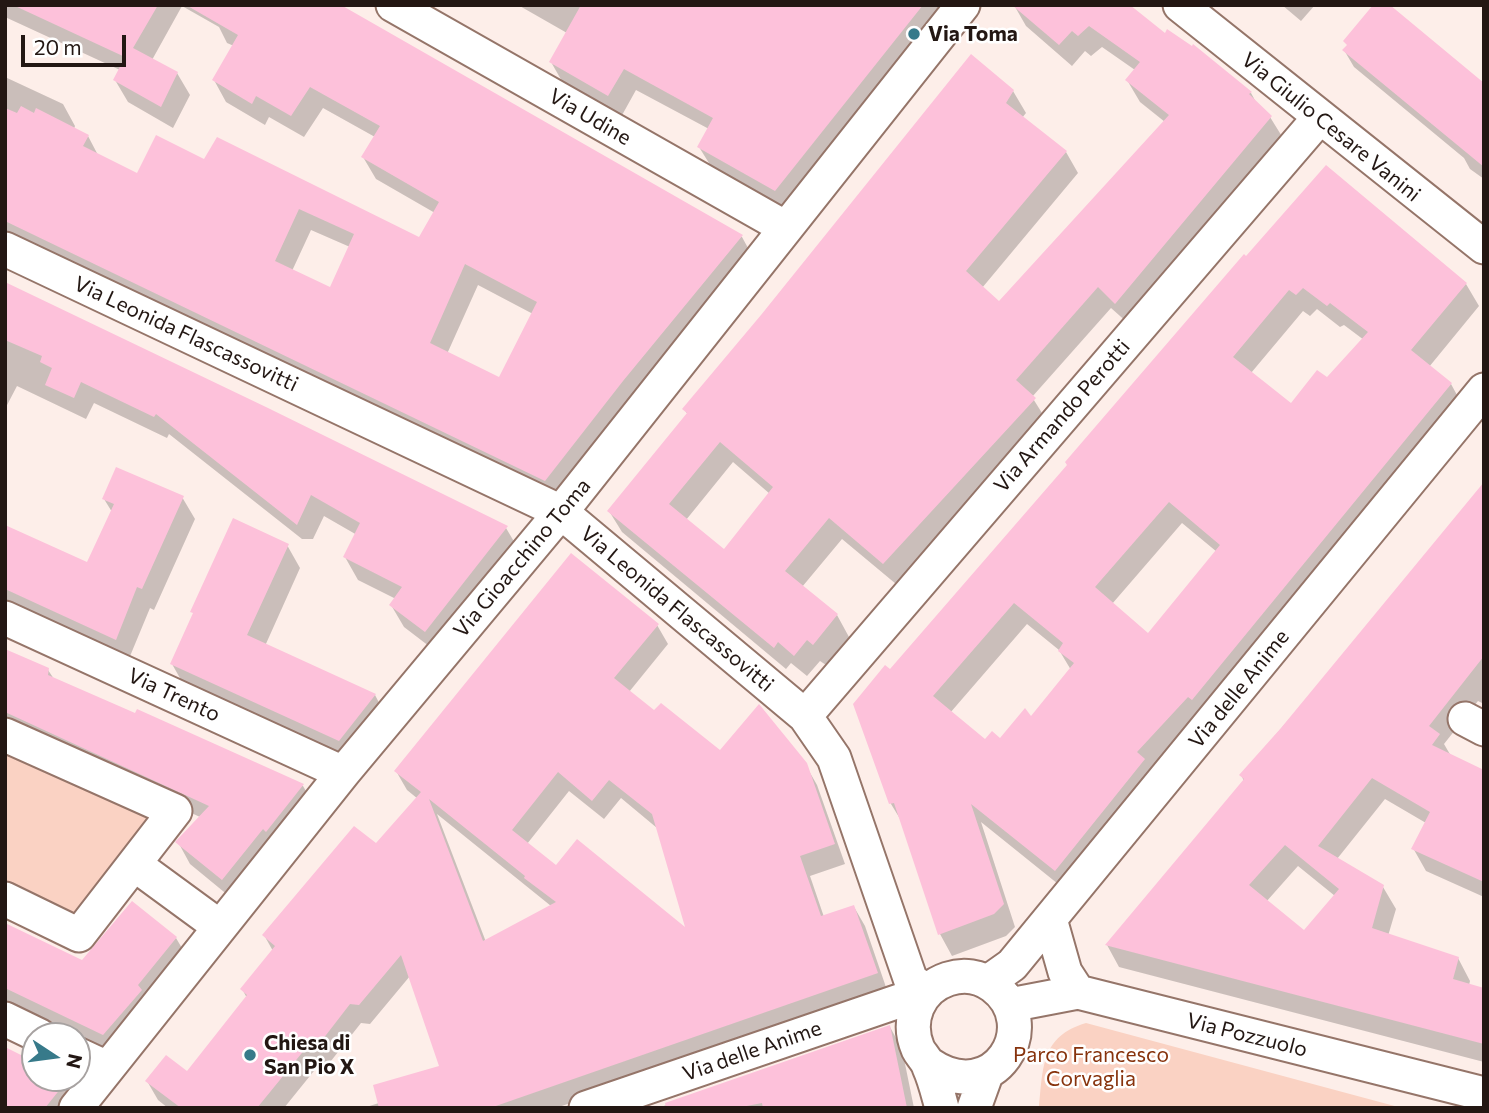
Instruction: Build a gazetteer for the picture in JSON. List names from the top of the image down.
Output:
{
  "streets": {
    "street": [
      "Via Udine",
      "Via Giulio Cesare Vanini",
      "Via Leonida Flascassovitti",
      "Via Armando Perotti",
      "Via Gioacchino Toma",
      "Via delle Anime",
      "Via Trento",
      "Via Pozzuolo"
    ]
  },
  "crossings": [
    ["Via Udine", "Via Gioacchino Toma"],
    ["Via Giulio Cesare Vanini", "Via Armando Perotti"],
    ["Via Leonida Flascassovitti", "Via Armando Perotti"],
    ["Via Leonida Flascassovitti", "Via Gioacchino Toma"],
    ["Via Leonida Flascassovitti", "Via delle Anime"],
    ["Via Leonida Flascassovitti", "Via Pozzuolo"],
    ["Via Gioacchino Toma", "Via Trento"],
    ["Via delle Anime", "Via Pozzuolo"]
  ],
  "parks": ["Parco Francesco Corvaglia"],
  "places": ["Via Toma", "Chiesa di San Pio X"],
  "scale_bar": "20 m",
  "north": "right"
}
